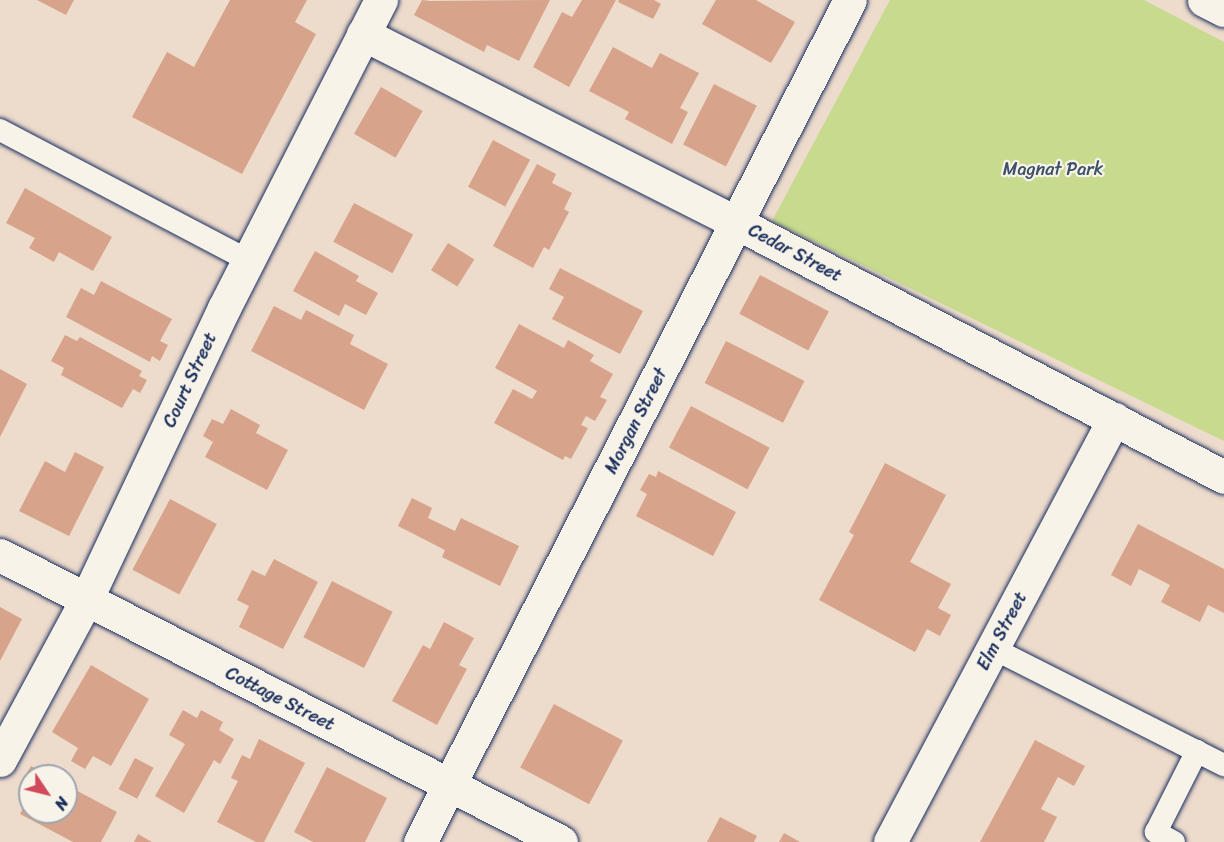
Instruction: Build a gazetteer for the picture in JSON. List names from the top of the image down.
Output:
{
  "streets": {
    "street": [
      "Cedar Street",
      "Court Street",
      "Morgan Street",
      "Elm Street",
      "Cottage Street"
    ]
  },
  "crossings": [
    ["Cedar Street", "Court Street"],
    ["Cedar Street", "Morgan Street"],
    ["Cedar Street", "Elm Street"],
    ["Court Street", "Cottage Street"],
    ["Morgan Street", "Cottage Street"]
  ],
  "parks": ["Magnat Park"],
  "north": "bottom right"
}
